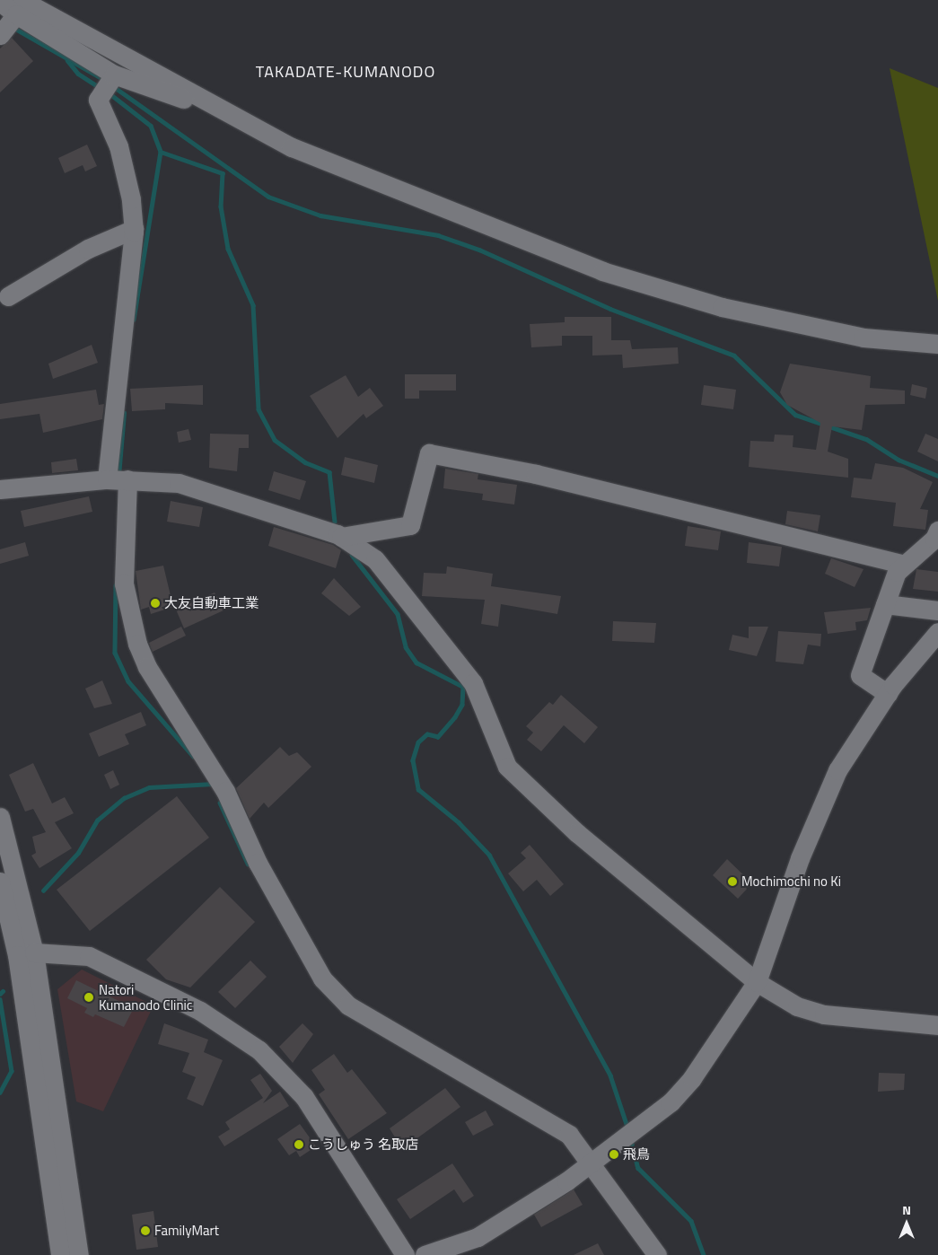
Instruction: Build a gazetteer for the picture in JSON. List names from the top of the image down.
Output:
{
  "districts": ["TAKADATE-KUMANODO"],
  "places": [
    "大友自動車工業",
    "Mochimochi no Ki",
    "Natori Kumanodo Clinic",
    "こうしゅう 名取店",
    "飛鳥",
    "FamilyMart"
  ],
  "north": "top"
}
